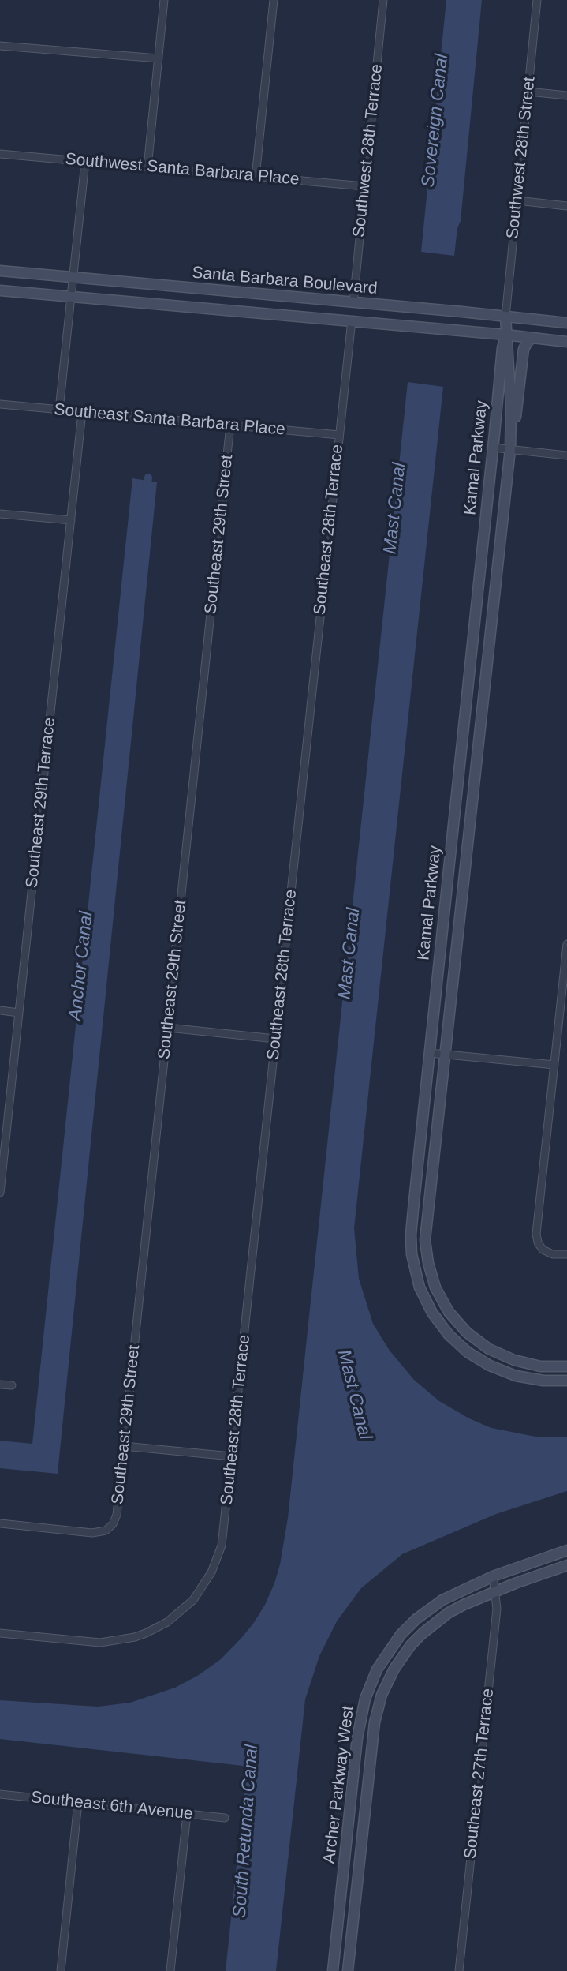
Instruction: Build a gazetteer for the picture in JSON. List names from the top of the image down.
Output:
{
  "streets": {
    "street": [
      "Southwest 28th Terrace",
      "Southwest 28th Street",
      "Southwest Santa Barbara Place",
      "Santa Barbara Boulevard",
      "Southeast Santa Barbara Place",
      "Kamal Parkway",
      "Southeast 28th Terrace",
      "Southeast 29th Street",
      "Southeast 29th Terrace",
      "Southeast 27th Terrace",
      "Archer Parkway West",
      "Southeast 6th Avenue"
    ]
  },
  "crossings": [
    ["Southwest 28th Terrace", "Southwest Santa Barbara Place"],
    ["Southwest 28th Terrace", "Santa Barbara Boulevard"],
    ["Southwest 28th Street", "Santa Barbara Boulevard"],
    ["Southwest 28th Street", "Kamal Parkway"],
    ["Santa Barbara Boulevard", "Kamal Parkway"],
    ["Santa Barbara Boulevard", "Southeast 28th Terrace"],
    ["Southeast Santa Barbara Place", "Southeast 28th Terrace"],
    ["Southeast Santa Barbara Place", "Southeast 29th Street"],
    ["Southeast Santa Barbara Place", "Southeast 29th Terrace"],
    ["Southeast 27th Terrace", "Archer Parkway West"]
  ],
  "water": [
    "Sovereign Canal",
    "Mast Canal",
    "Anchor Canal",
    "South Retunda Canal"
  ]
}
